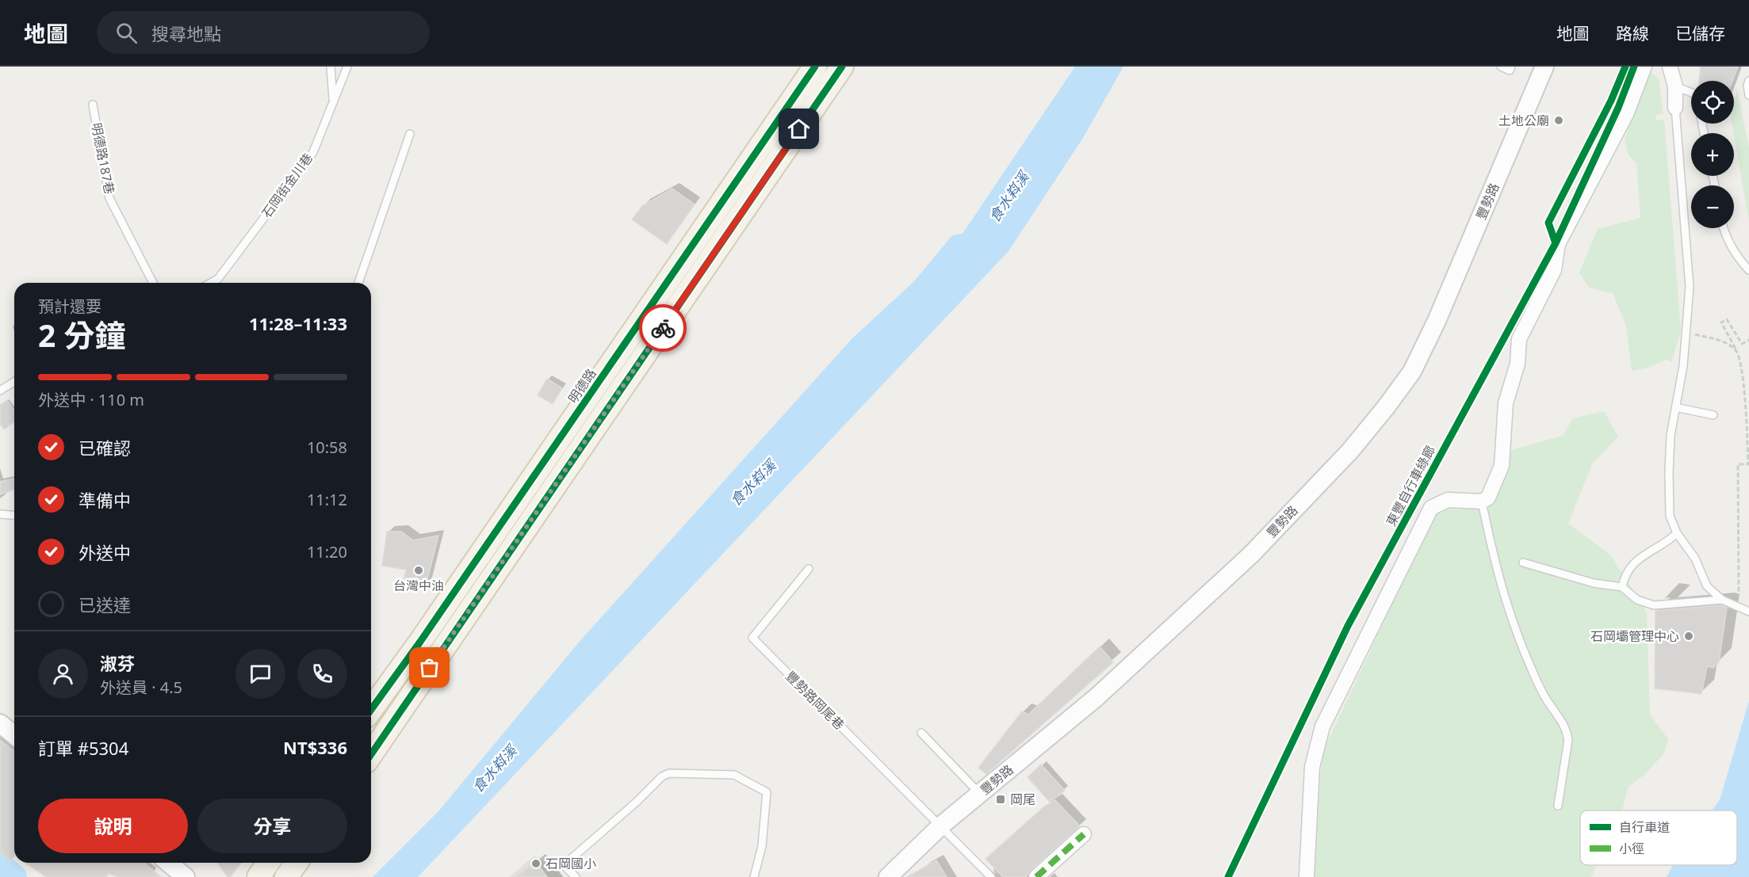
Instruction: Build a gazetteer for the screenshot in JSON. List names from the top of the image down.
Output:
{
  "streets": {
    "main road": ["明德路"],
    "street": ["豐勢路"],
    "lane": ["明德路187巷", "石岡街金川巷", "豐勢路岡尾巷"],
    "cycle path": ["東豐自行車綠廊"]
  },
  "crossings": [
    ["豐勢路", "豐勢路岡尾巷"]
  ],
  "water": ["食水嵙溪"],
  "places": {
    "other": [
      "土地公廟",
      "台灣中油",
      "石岡壩管理中心",
      "石岡國小"
    ],
    "transit": ["岡尾"]
  },
  "legend": ["自行車道", "小徑"],
  "page": {
    "header": "地圖",
    "search": "搜尋地點",
    "nav": ["地圖", "路線", "已儲存"],
    "map_buttons": ["+", "−"],
    "heading": ["2 分鐘", "預計還要", "11:28–11:33"],
    "panel": [
      "淑芬",
      "外送員 · 4.5",
      "訂單 #5304",
      "NT$336"
    ],
    "bar": "外送中 · 110 m",
    "list": [
      ["已確認", "10:58"],
      ["準備中", "11:12"],
      ["外送中", "11:20"],
      "已送達"
    ],
    "buttons": ["說明", "分享"]
  }
}
